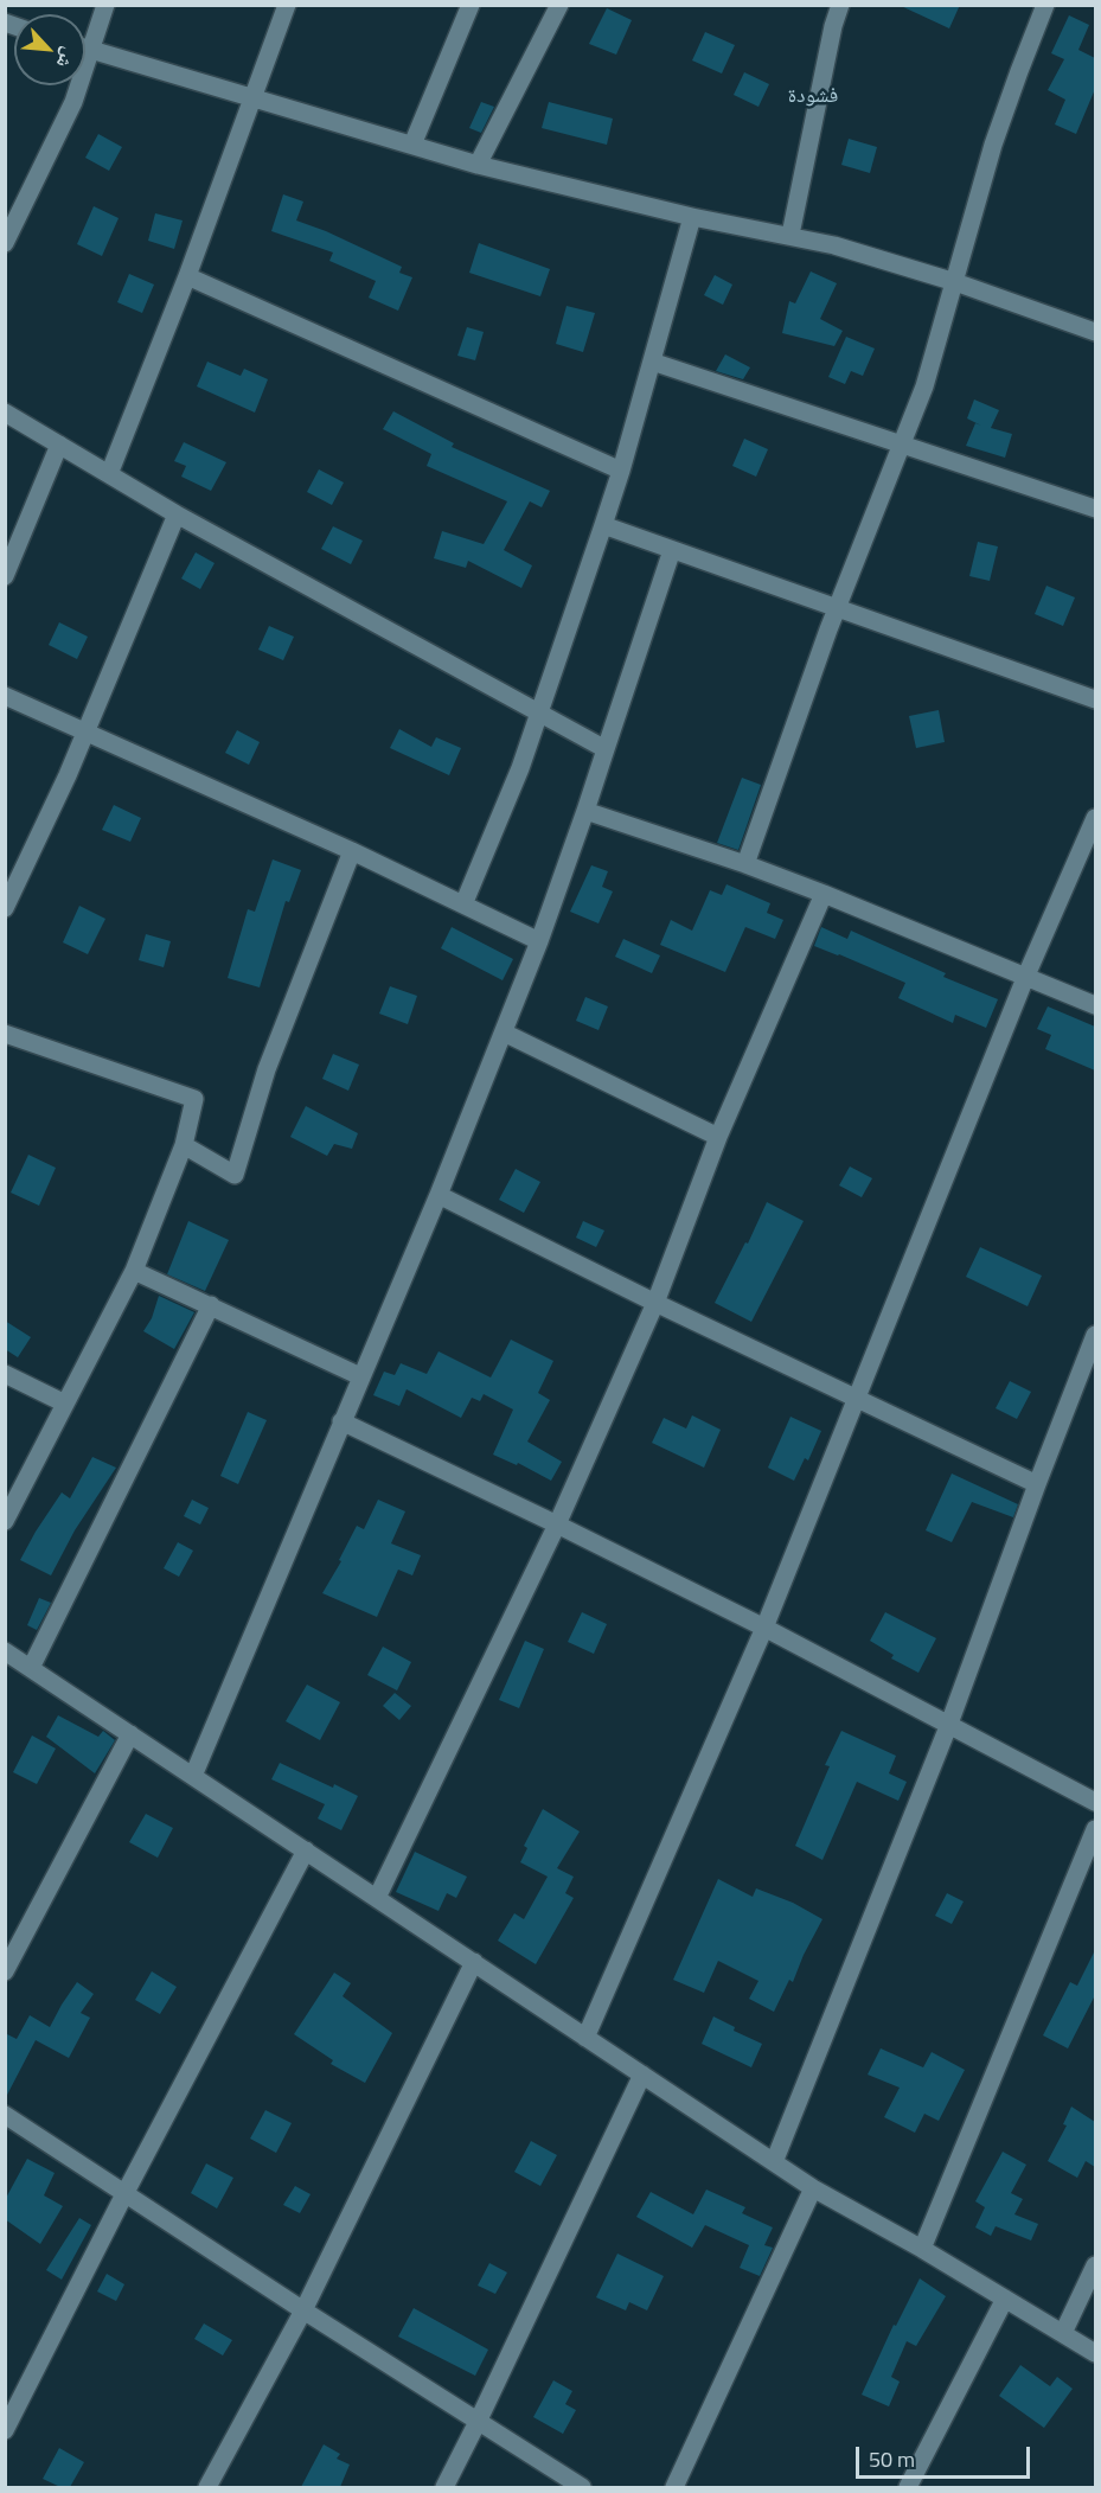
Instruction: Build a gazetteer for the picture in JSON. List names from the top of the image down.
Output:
{
  "districts": ["فشودة"],
  "scale_bar": "50 m",
  "north": "bottom right"
}
